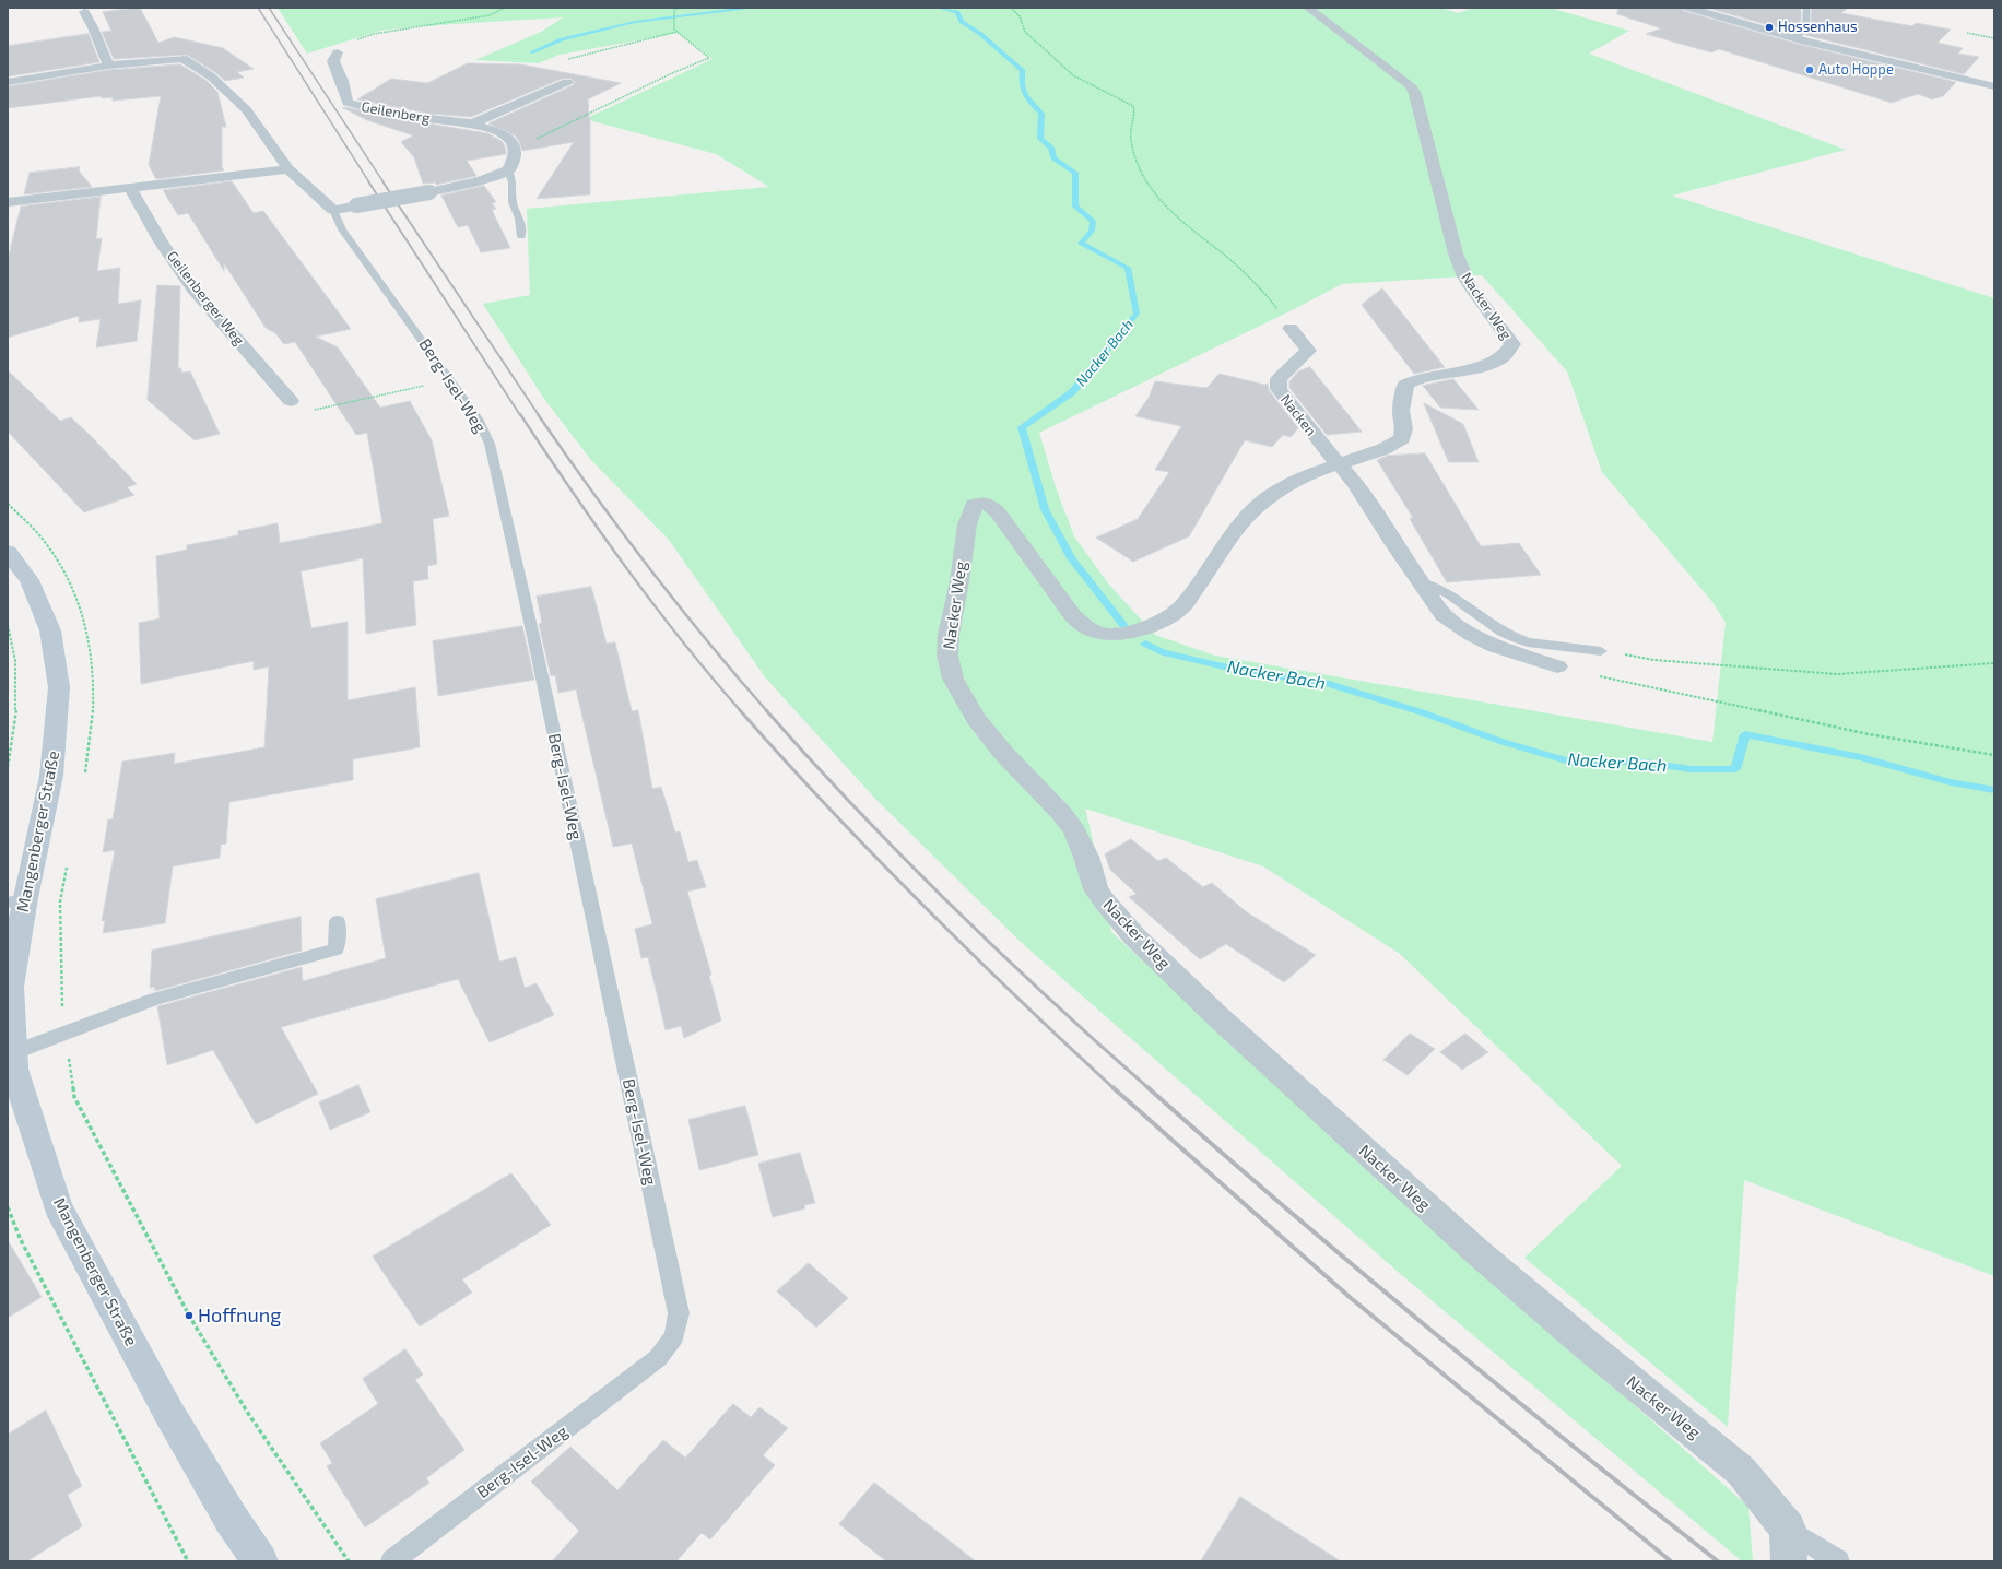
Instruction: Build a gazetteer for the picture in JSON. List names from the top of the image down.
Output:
{
  "streets": {
    "main road": ["Mangenberger Straße"],
    "street": [
      "Geilenberg",
      "Geilenberger Weg",
      "Nacker Weg",
      "Berg-Isel-Weg",
      "Nacken"
    ]
  },
  "crossings": [
    ["Nacker Weg", "Nacken"]
  ],
  "water": ["Nacker Bach"],
  "places": ["Hossenhaus", "Auto Hoppe", "Hoffnung"]
}
